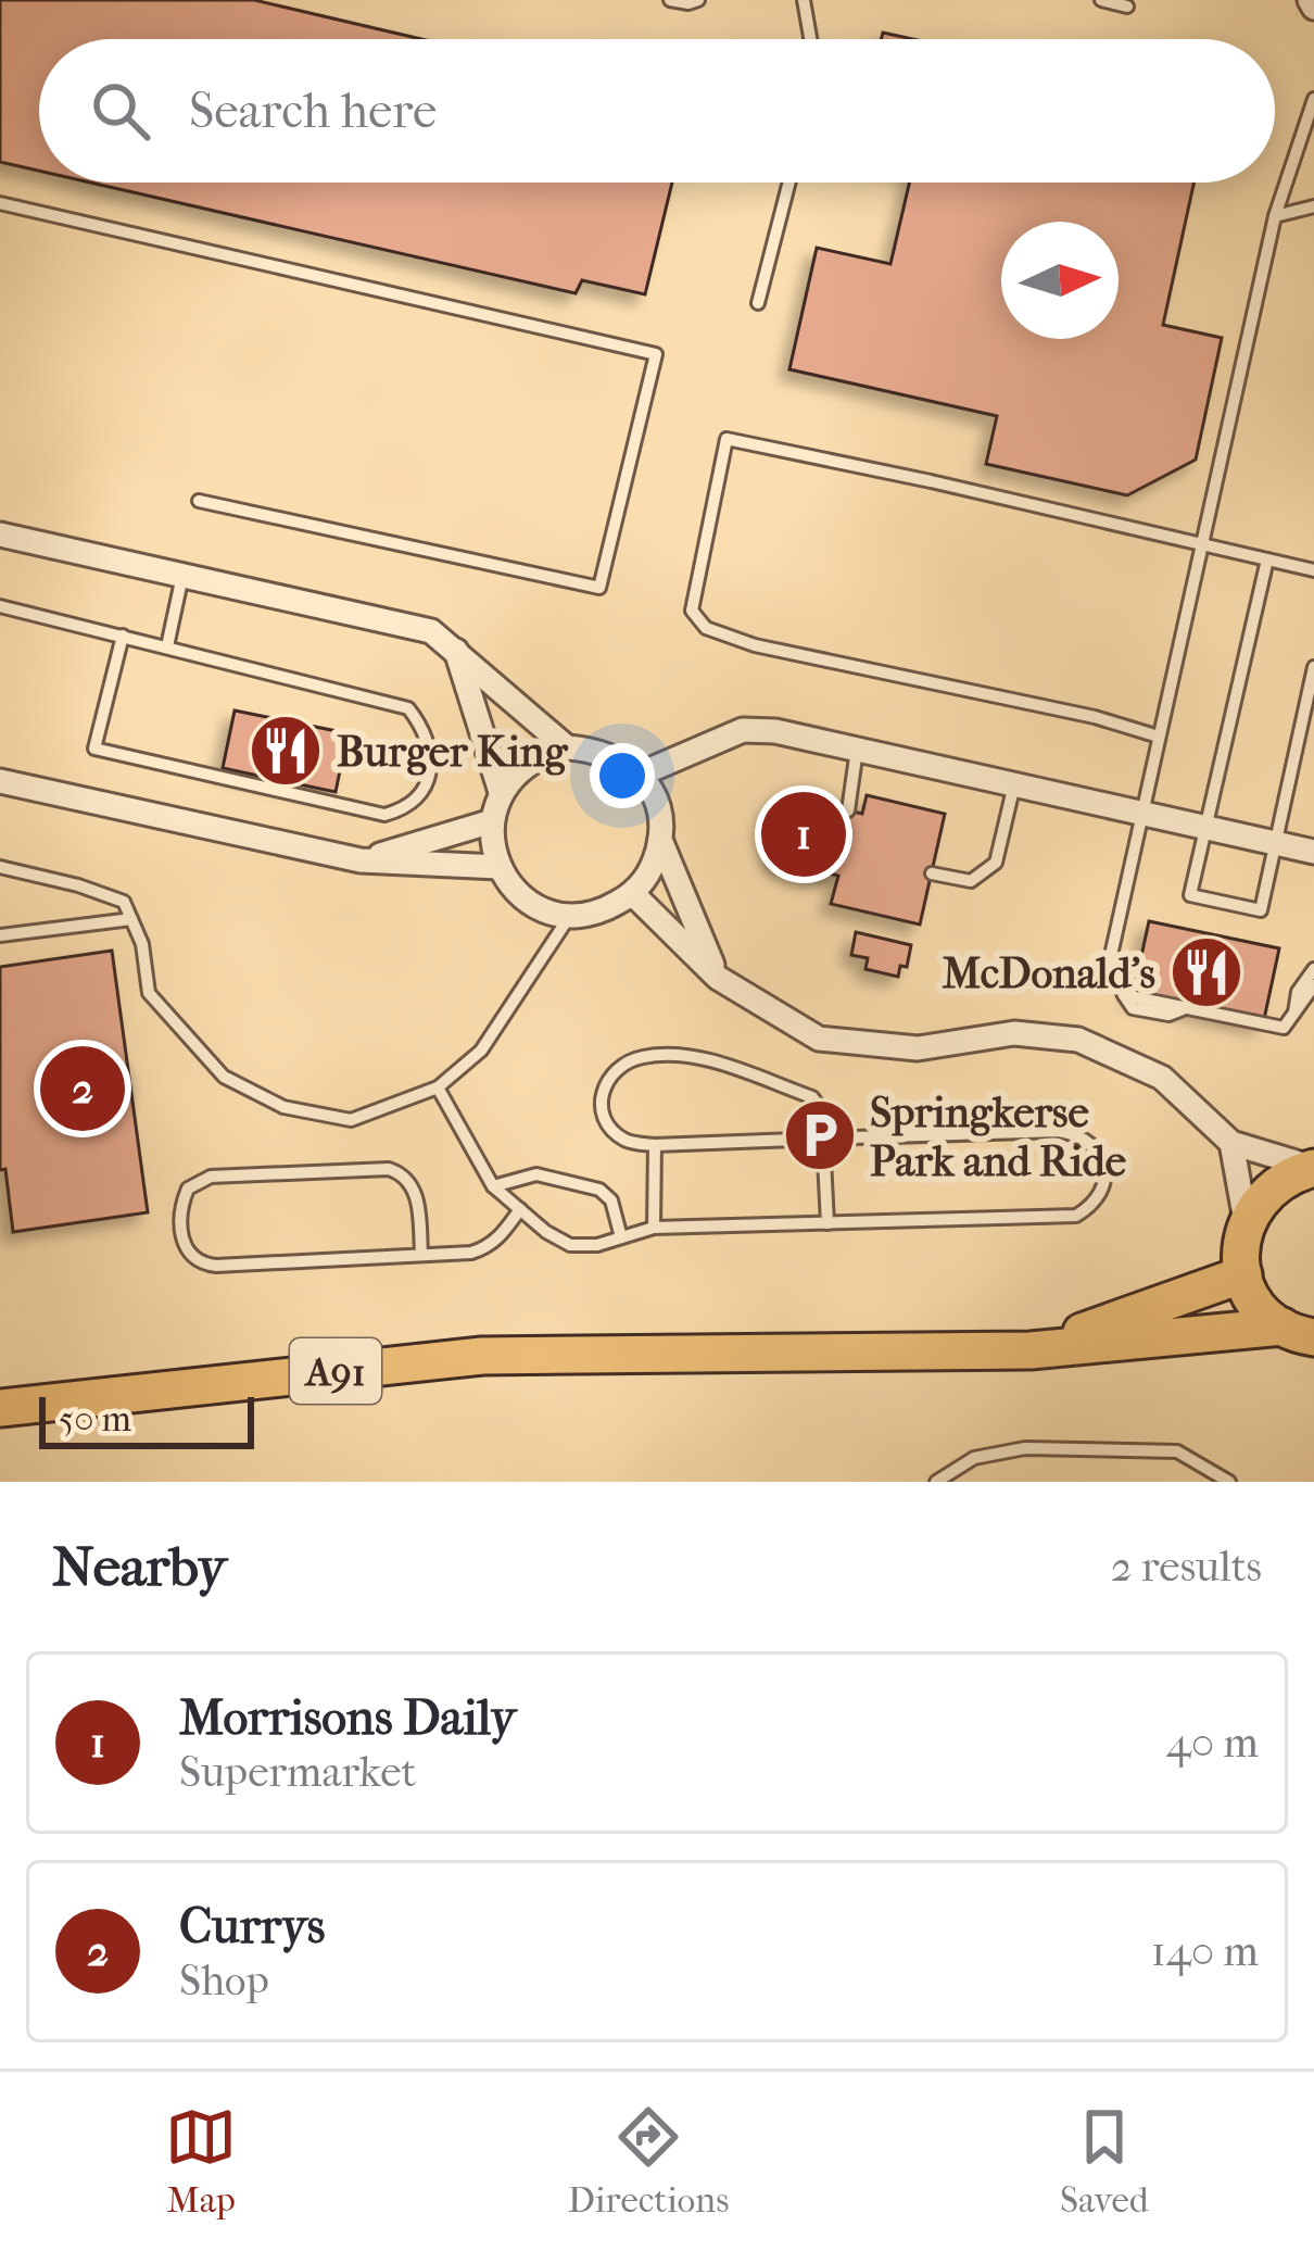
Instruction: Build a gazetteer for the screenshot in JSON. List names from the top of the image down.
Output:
{
  "streets": {
    "main road": ["A91"]
  },
  "places": {
    "restaurant": ["Burger King", "McDonald's"],
    "parking": ["Springkerse Park and Ride"]
  },
  "scale_bar": "50 m",
  "north": "right",
  "page": {
    "search": "Search here",
    "pins": ["1", "2"],
    "scale": "50 m",
    "heading": ["Nearby", "2 results"],
    "list": [
      {
        "mark": "1",
        "name": "Morrisons Daily",
        "note": "Supermarket",
        "value": "40 m"
      },
      {
        "mark": "2",
        "name": "Currys",
        "note": "Shop",
        "value": "140 m"
      }
    ],
    "nav": ["Map", "Directions", "Saved"]
  }
}
